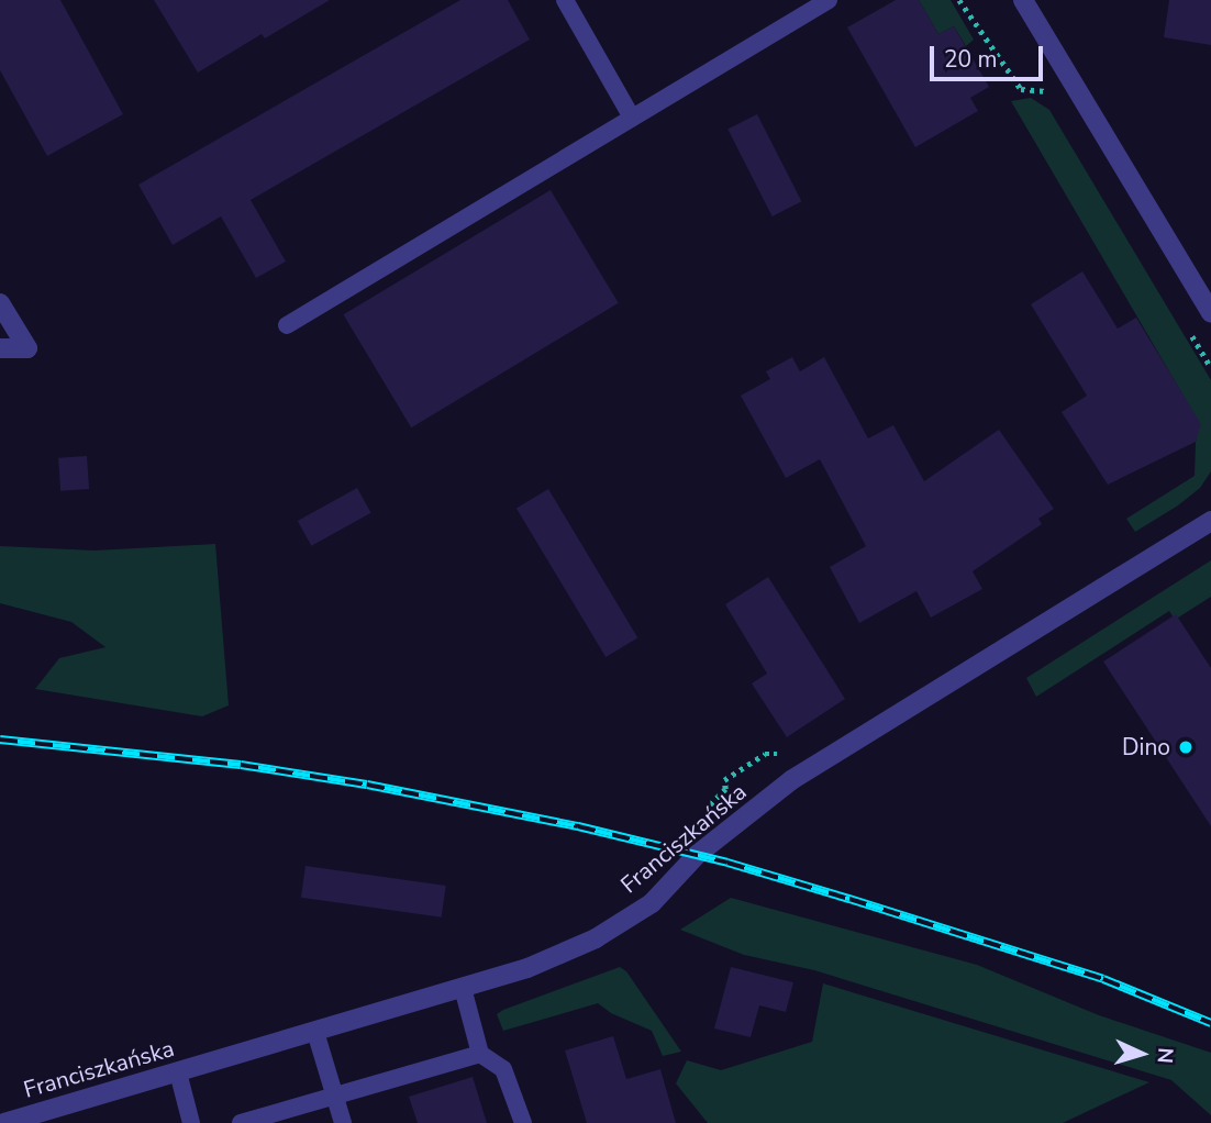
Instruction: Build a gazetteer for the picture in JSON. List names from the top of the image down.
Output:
{
  "streets": {
    "street": ["Franciszkańska"]
  },
  "places": ["Dino"],
  "scale_bar": "20 m",
  "north": "right"
}
